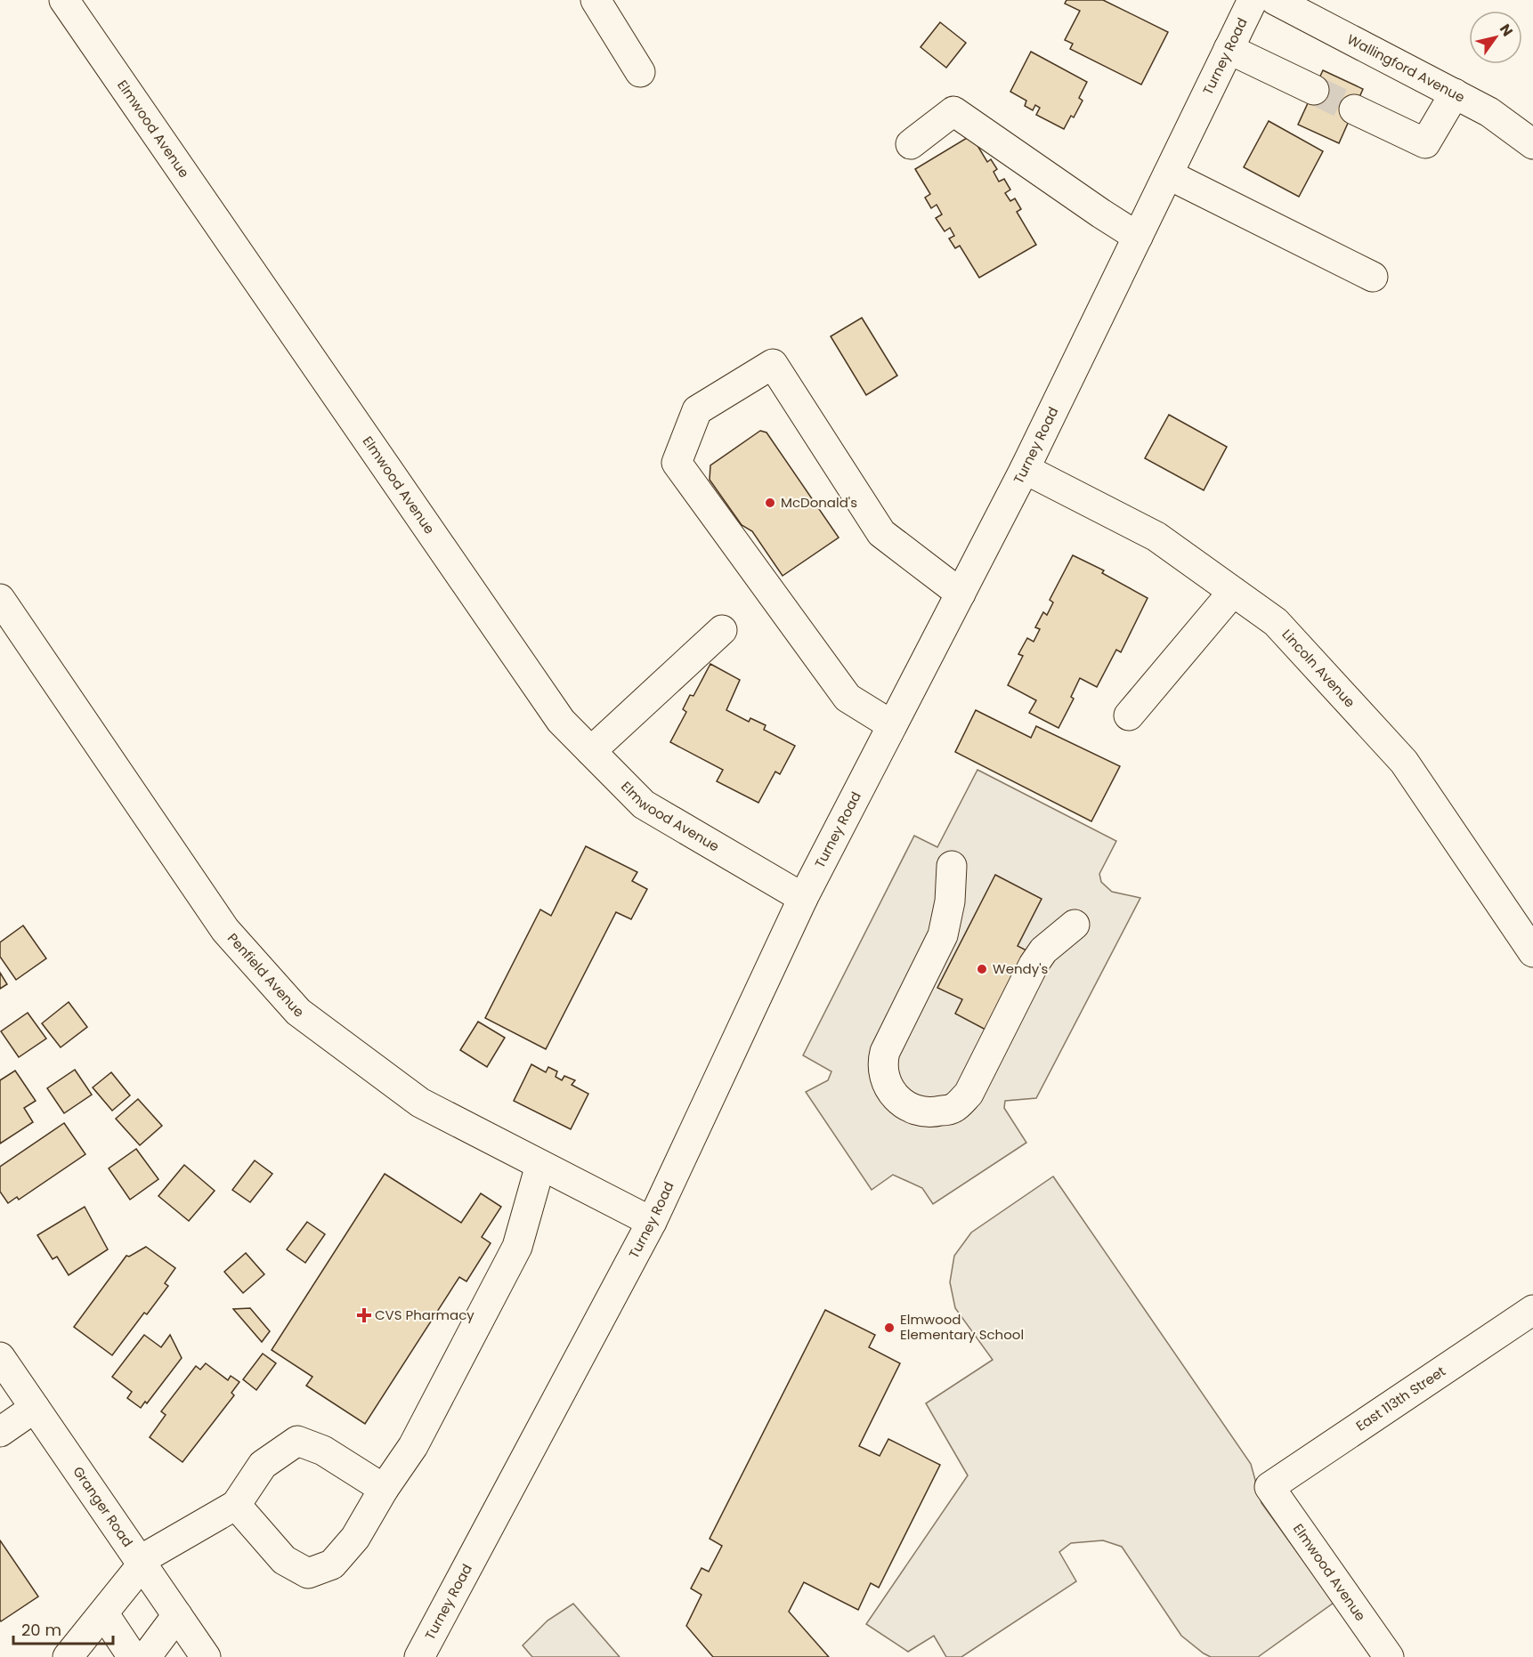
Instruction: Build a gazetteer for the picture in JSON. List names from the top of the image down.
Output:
{
  "streets": {
    "street": [
      "Turney Road",
      "Wallingford Avenue",
      "Elmwood Avenue",
      "Lincoln Avenue",
      "Penfield Avenue",
      "East 113th Street",
      "Granger Road"
    ]
  },
  "crossings": [
    ["Turney Road", "Elmwood Avenue"],
    ["Turney Road", "Lincoln Avenue"],
    ["Turney Road", "Penfield Avenue"],
    ["Elmwood Avenue", "East 113th Street"]
  ],
  "places": {
    "other": ["McDonald's", "Wendy's", "Elmwood Elementary School"],
    "health": ["CVS Pharmacy"]
  },
  "scale_bar": "20 m",
  "north": "top right"
}
